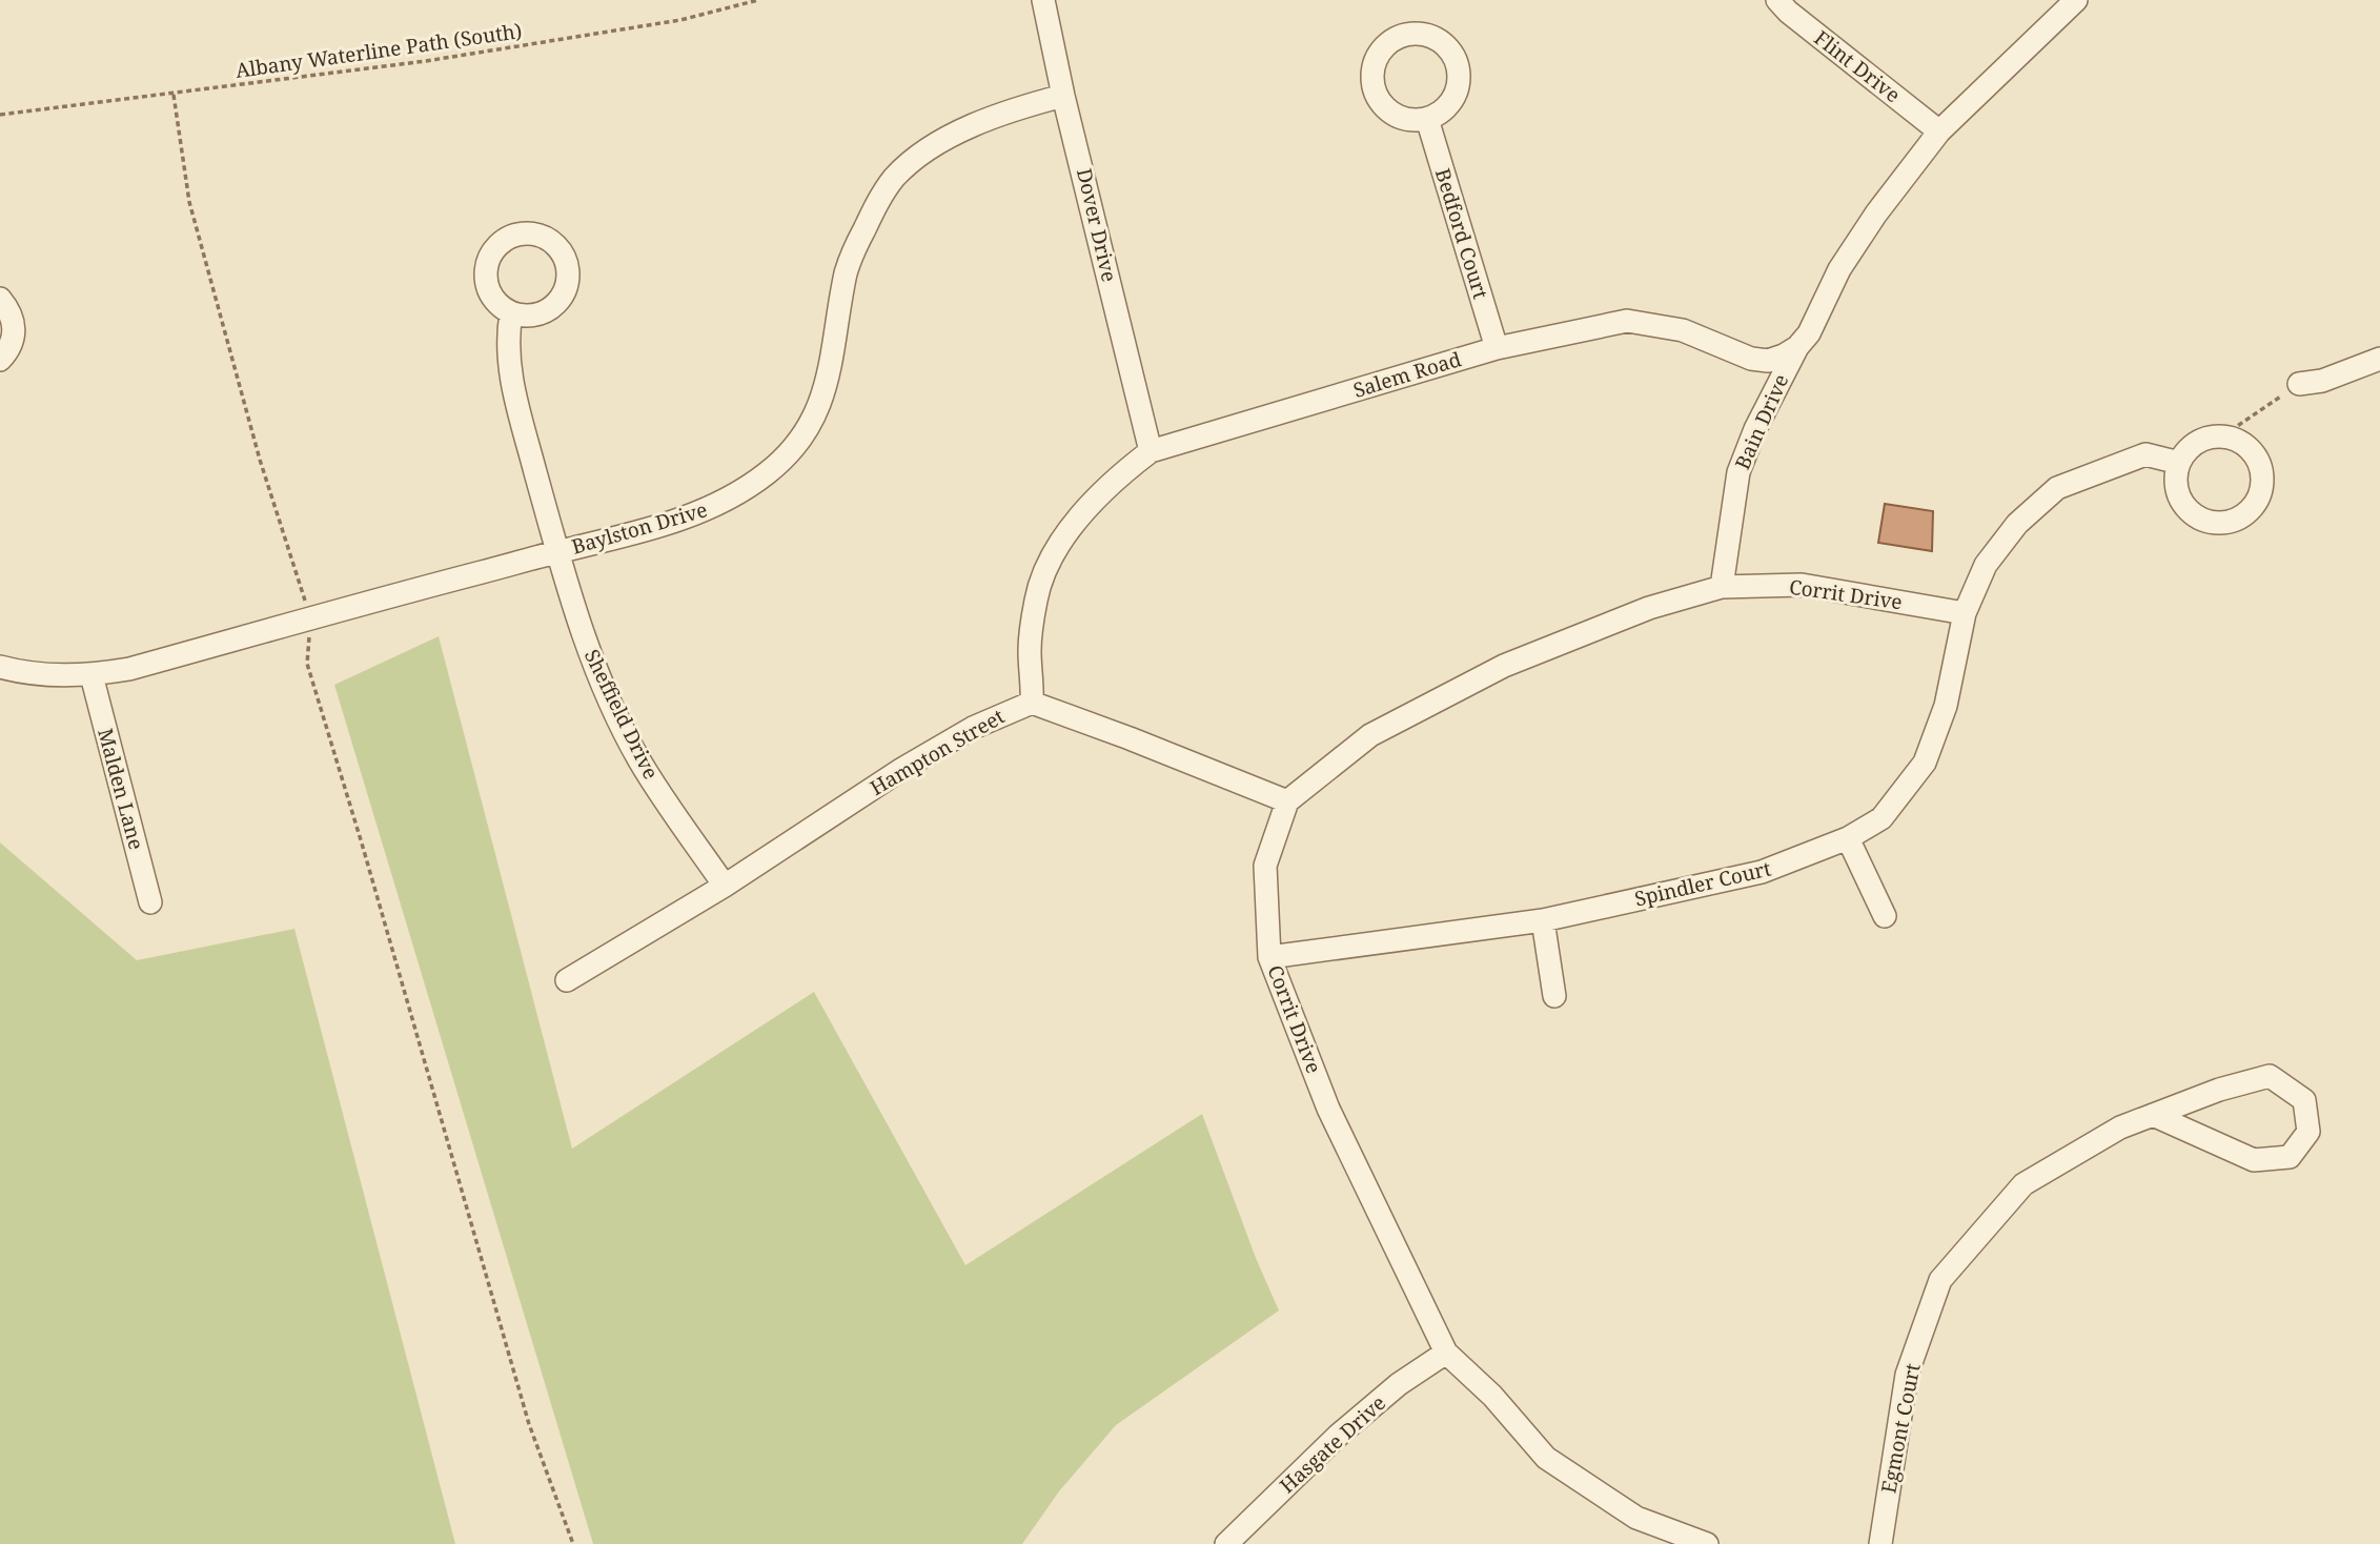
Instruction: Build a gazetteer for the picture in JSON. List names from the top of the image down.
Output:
{
  "streets": {
    "street": [
      "Flint Drive",
      "Dover Drive",
      "Bedford Court",
      "Salem Road",
      "Bain Drive",
      "Baylston Drive",
      "Corrit Drive",
      "Sheffield Drive",
      "Hampton Street",
      "Malden Lane",
      "Spindler Court",
      "Egmont Court",
      "Hasgate Drive"
    ],
    "path": ["Albany Waterline Path (South)"]
  },
  "crossings": [
    ["Dover Drive", "Salem Road"],
    ["Dover Drive", "Baylston Drive"],
    ["Bedford Court", "Salem Road"],
    ["Salem Road", "Bain Drive"],
    ["Salem Road", "Hampton Street"],
    ["Bain Drive", "Corrit Drive"],
    ["Baylston Drive", "Sheffield Drive"],
    ["Baylston Drive", "Malden Lane"],
    ["Corrit Drive", "Spindler Court"],
    ["Corrit Drive", "Hasgate Drive"],
    ["Sheffield Drive", "Hampton Street"]
  ]
}
